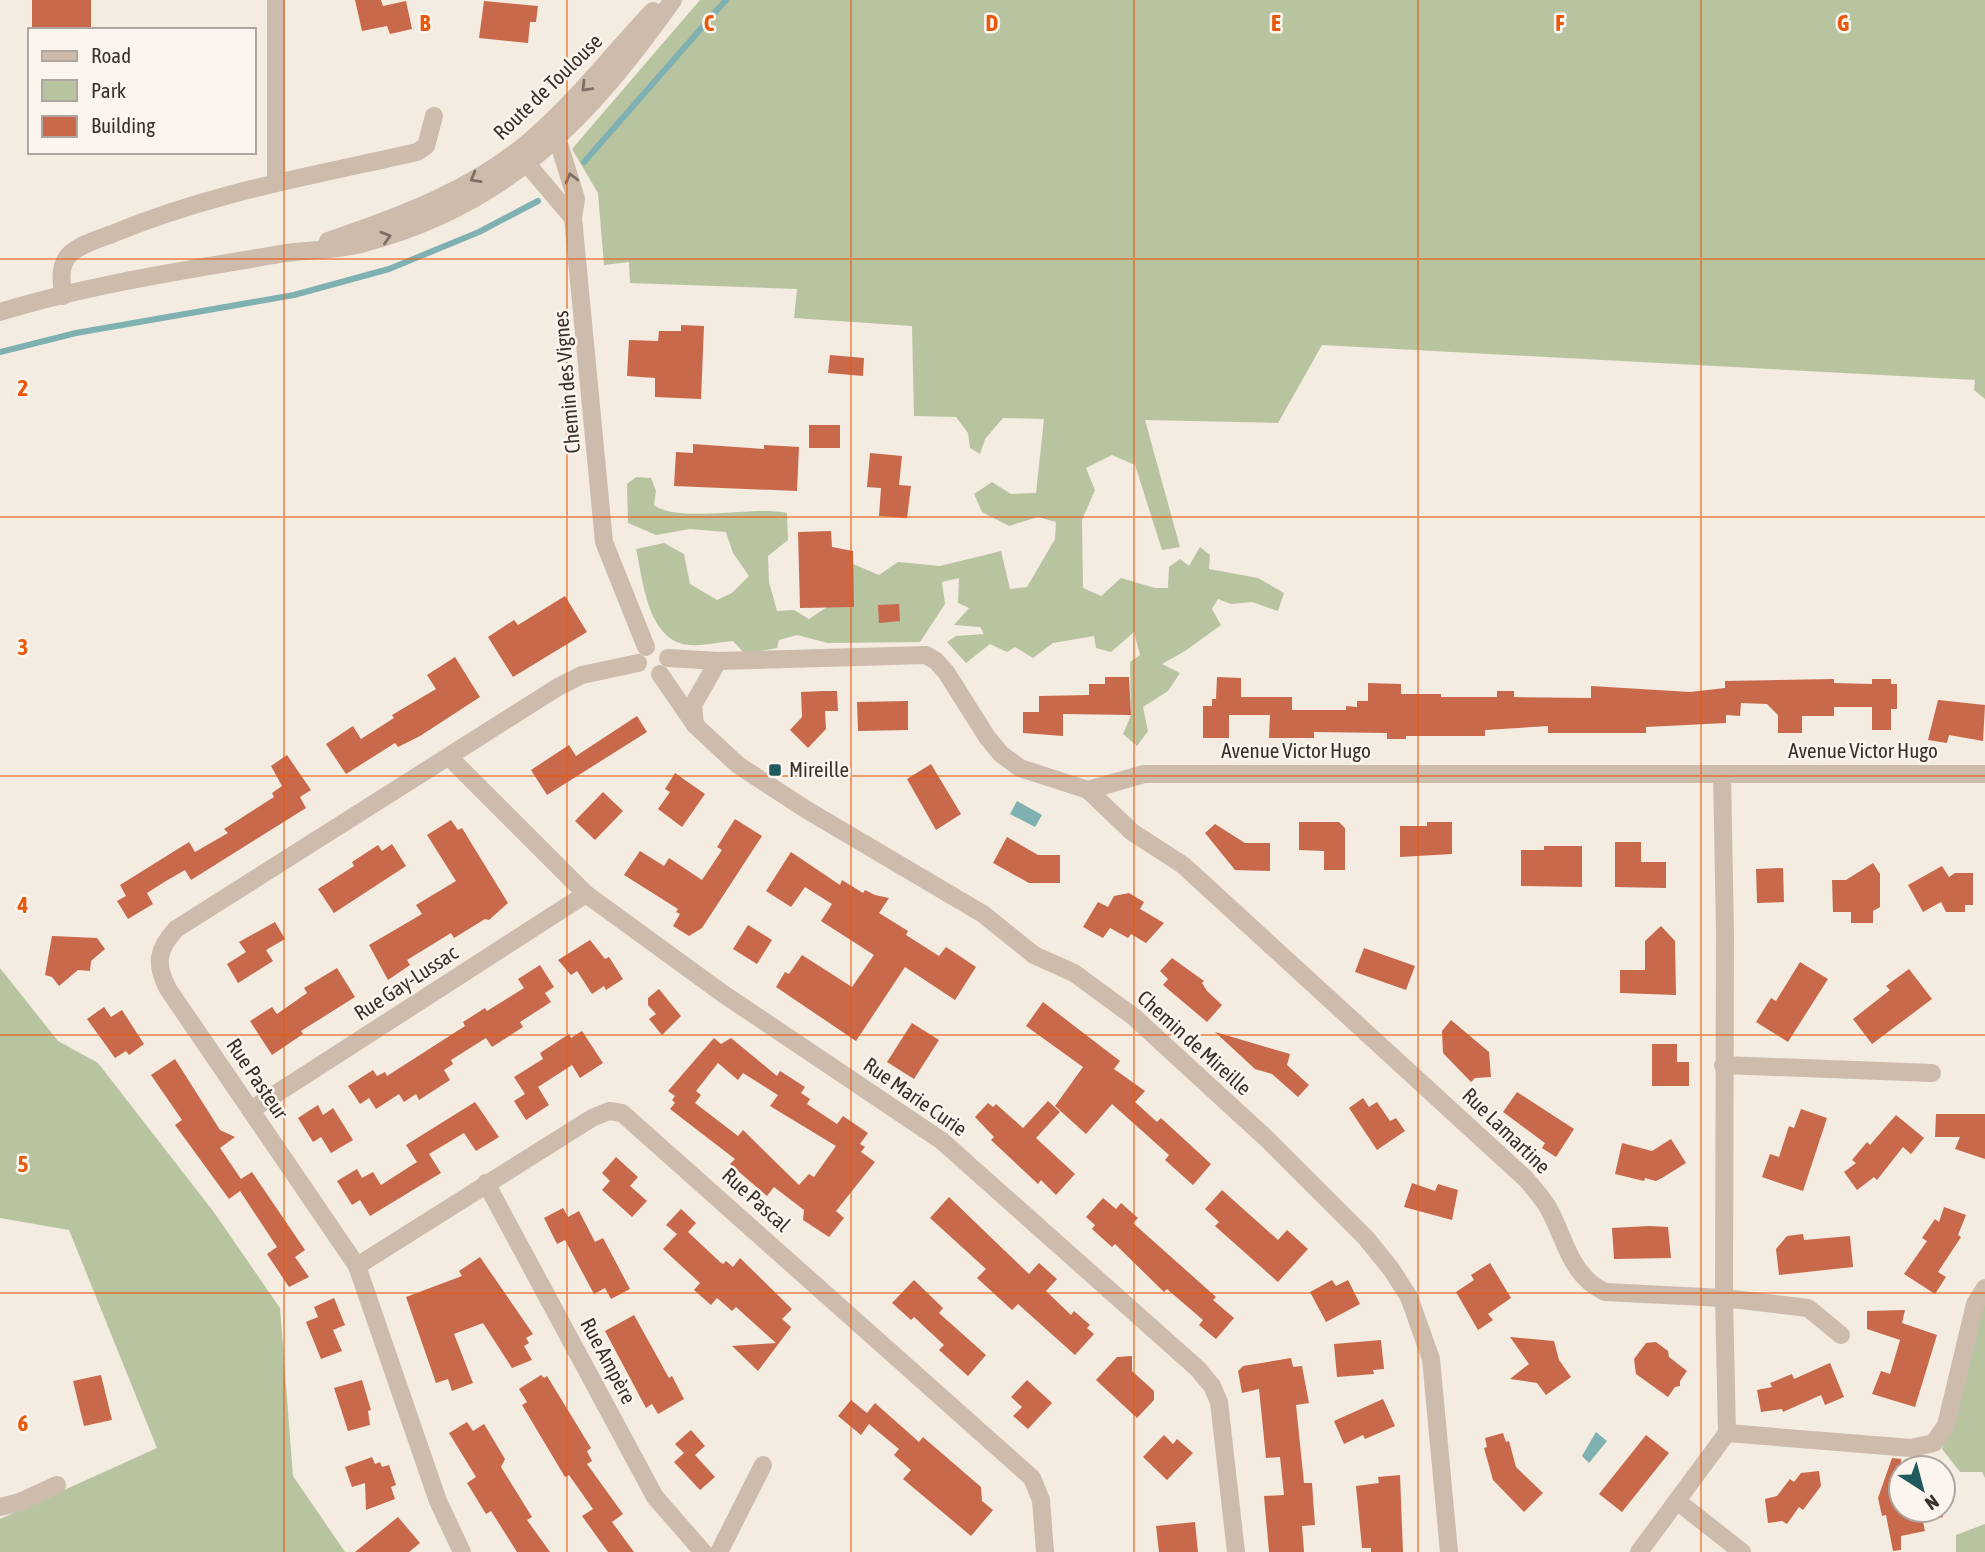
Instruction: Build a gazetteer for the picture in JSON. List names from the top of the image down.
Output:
{
  "streets": {
    "street": [
      "Route de Toulouse",
      "Chemin des Vignes",
      "Avenue Victor Hugo",
      "Rue Gay-Lussac",
      "Chemin de Mireille",
      "Rue Pasteur",
      "Rue Marie Curie",
      "Rue Lamartine",
      "Rue Pascal",
      "Rue Ampère"
    ]
  },
  "crossings": [
    ["Route de Toulouse", "Chemin des Vignes"],
    ["Avenue Victor Hugo", "Rue Lamartine"],
    ["Rue Gay-Lussac", "Rue Pasteur"],
    ["Rue Gay-Lussac", "Rue Marie Curie"],
    ["Rue Pasteur", "Rue Marie Curie"],
    ["Rue Pasteur", "Rue Pascal"],
    ["Rue Pascal", "Rue Ampère"]
  ],
  "places": {
    "transit": ["Mireille"]
  },
  "legend": ["Road", "Park", "Building"],
  "north": "bottom right",
  "grid": {
    "columns": [
      "B",
      "C",
      "D",
      "E",
      "F",
      "G"
    ],
    "rows": [
      "2",
      "3",
      "4",
      "5",
      "6"
    ]
  }
}
